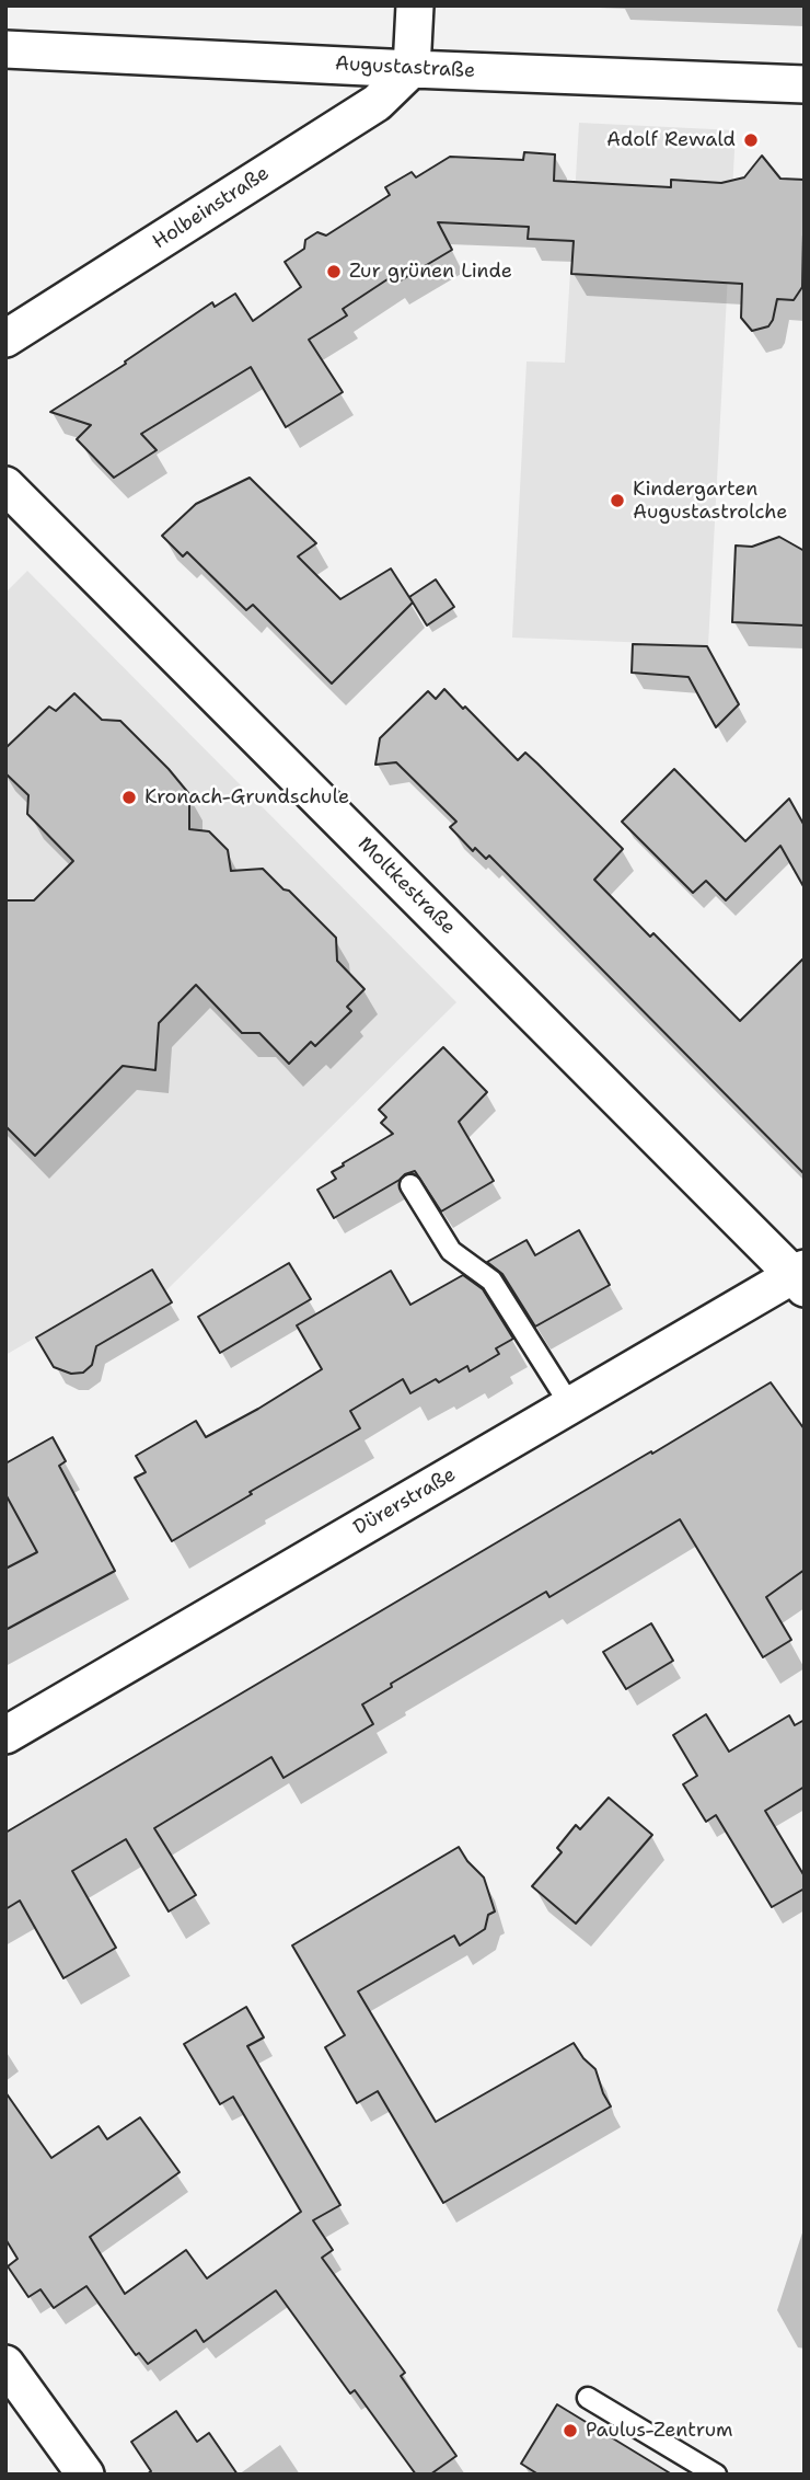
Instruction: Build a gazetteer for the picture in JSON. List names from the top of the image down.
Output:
{
  "streets": {
    "street": [
      "Augustastraße",
      "Holbeinstraße",
      "Moltkestraße",
      "Dürerstraße"
    ]
  },
  "crossings": [
    ["Augustastraße", "Holbeinstraße"],
    ["Moltkestraße", "Dürerstraße"]
  ],
  "places": [
    "Adolf Rewald",
    "Zur grünen Linde",
    "Kindergarten Augustastrolche",
    "Kronach-Grundschule",
    "Paulus-Zentrum"
  ]
}
